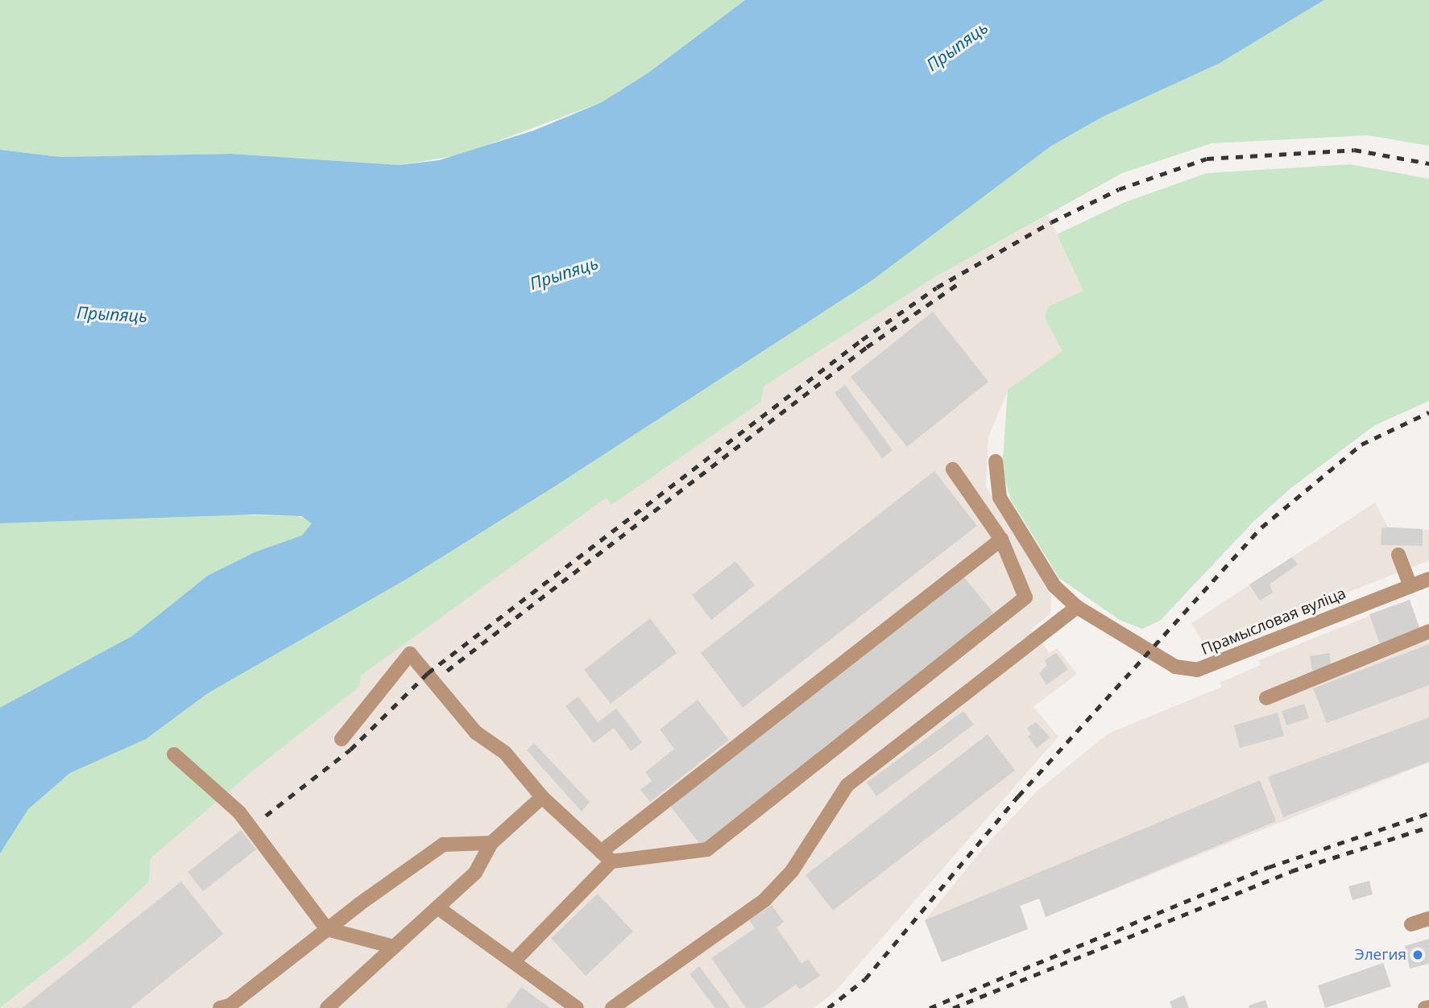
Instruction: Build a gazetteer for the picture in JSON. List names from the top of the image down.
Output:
{
  "streets": {
    "street": ["Прамысловая вуліца"]
  },
  "water": ["Прыпяць"],
  "places": ["Элегия"]
}
